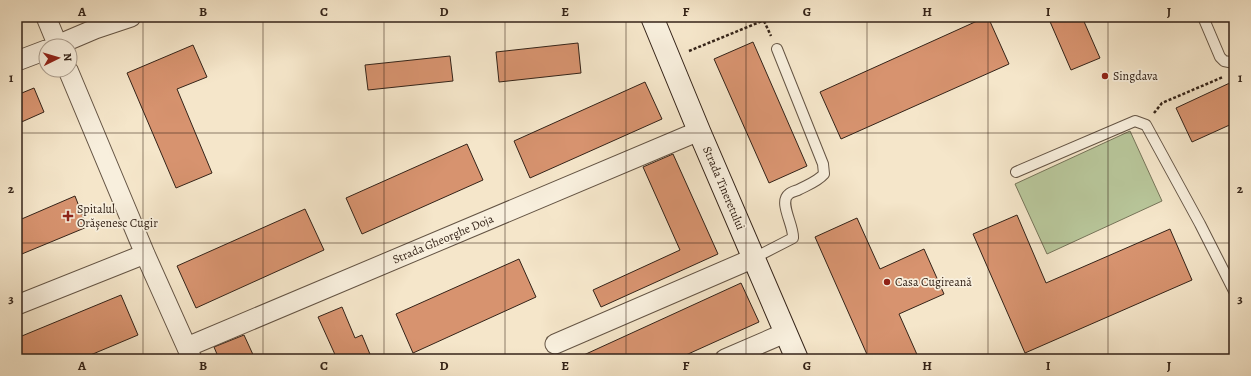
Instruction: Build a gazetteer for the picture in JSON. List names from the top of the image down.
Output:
{
  "streets": {
    "street": ["Strada Tineretului", "Strada Gheorghe Doja"]
  },
  "crossings": [
    ["Strada Tineretului", "Strada Gheorghe Doja"]
  ],
  "places": {
    "other": ["Singdava", "Casa Cugireană"],
    "health": ["Spitalul Orășenesc Cugir"]
  },
  "north": "right",
  "grid": {
    "columns": [
      "A",
      "B",
      "C",
      "D",
      "E",
      "F",
      "G",
      "H",
      "I",
      "J"
    ],
    "rows": ["1", "2", "3"]
  }
}
